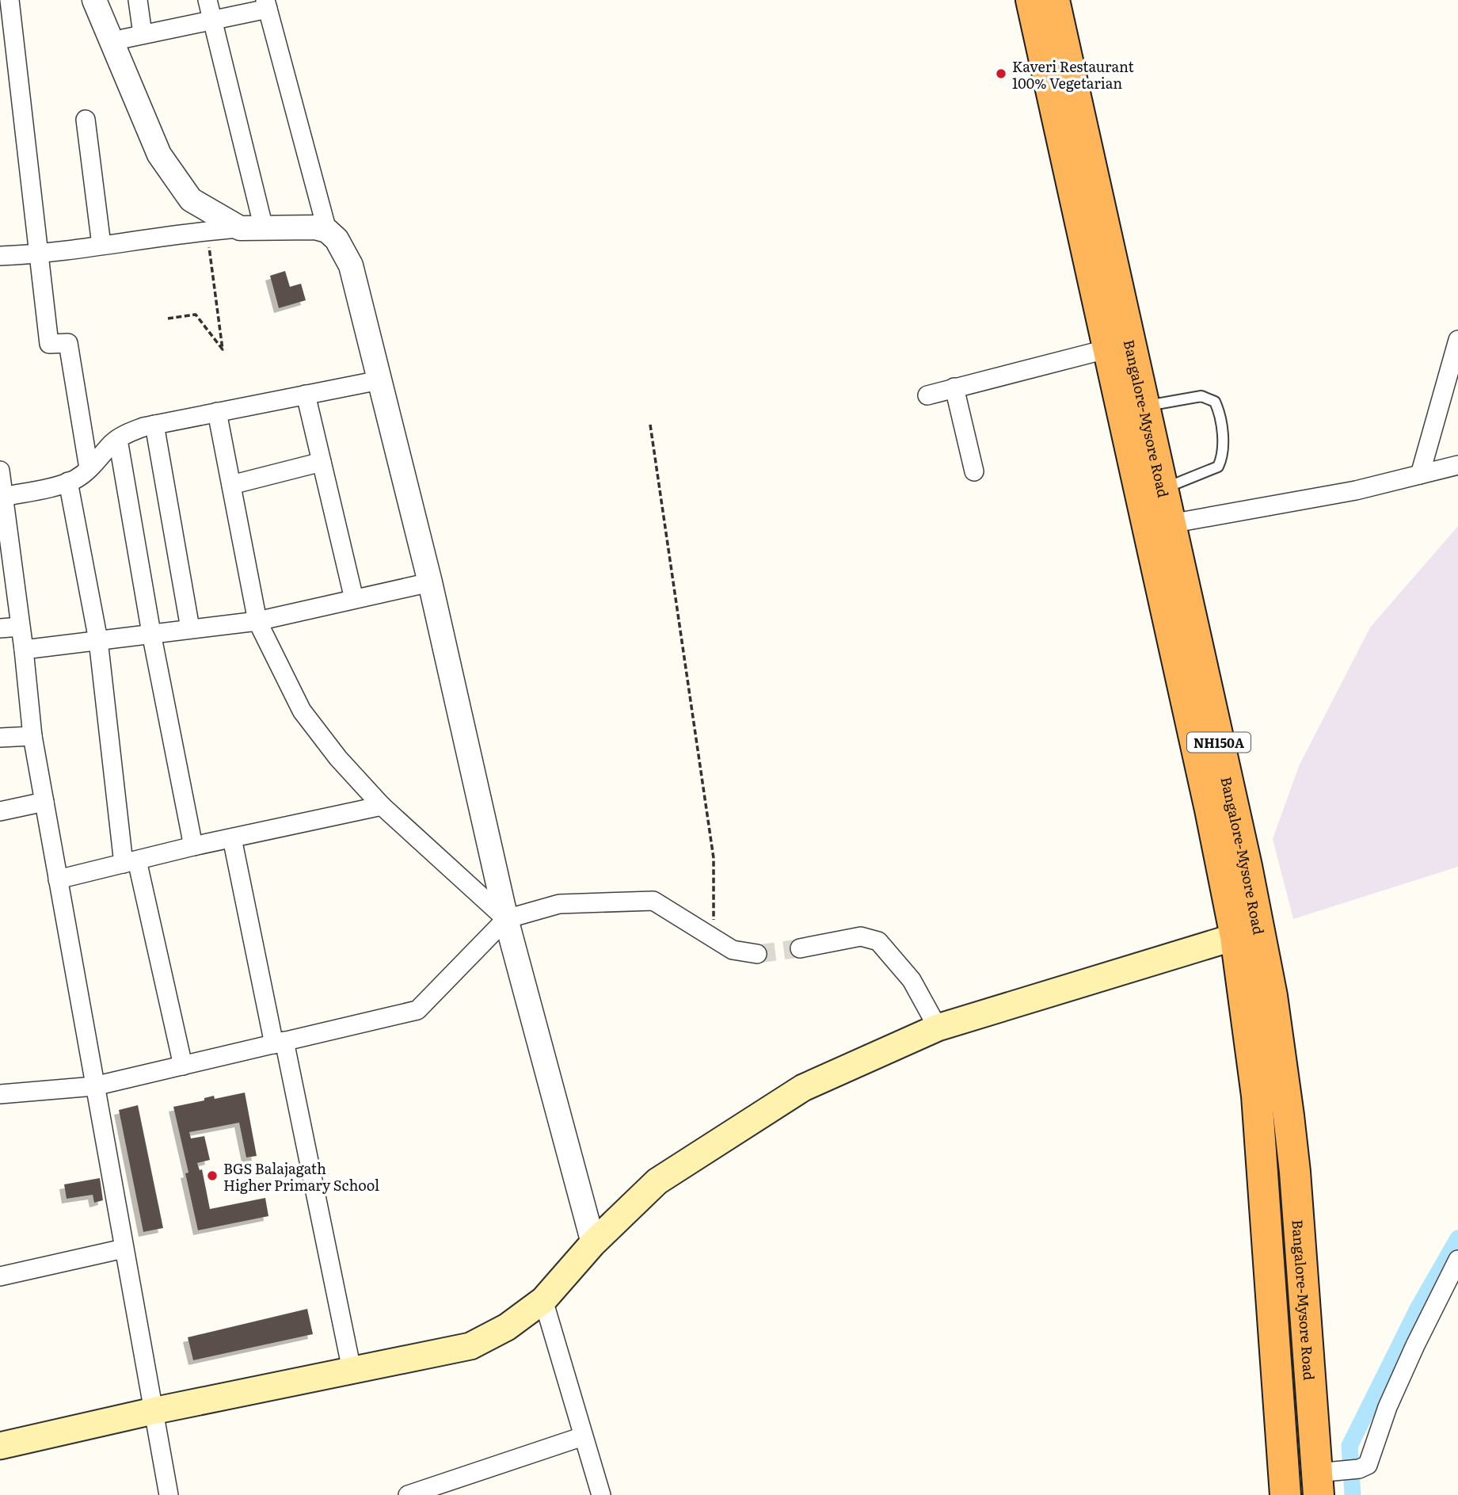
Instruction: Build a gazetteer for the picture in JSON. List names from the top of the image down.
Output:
{
  "streets": {
    "highway": ["Bangalore-Mysore Road", "NH150A"]
  },
  "places": ["Kaveri Restaurant 100% Vegetarian", "BGS Balajagath Higher Primary School"]
}
